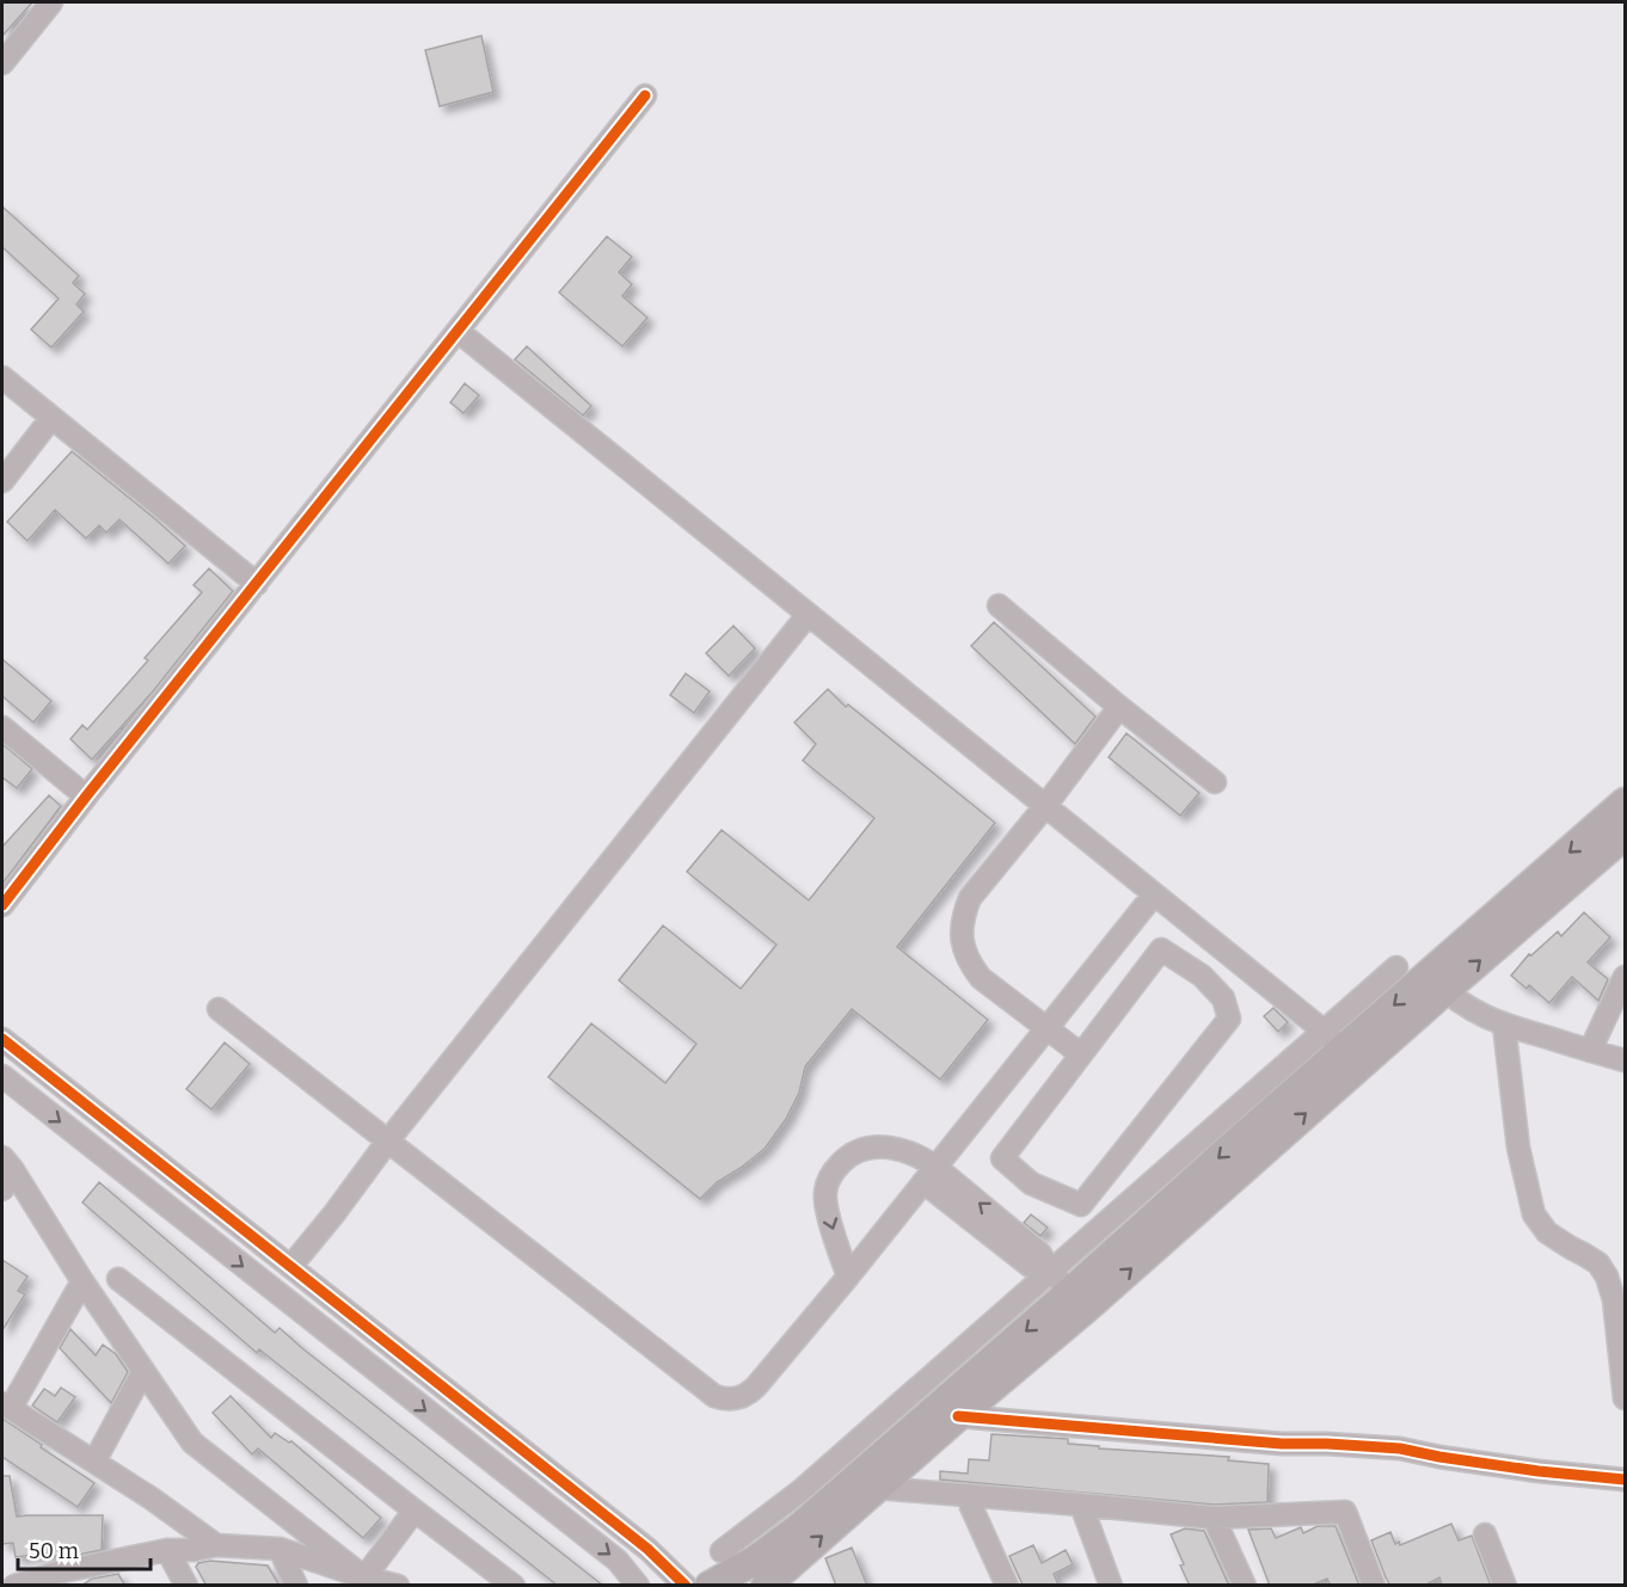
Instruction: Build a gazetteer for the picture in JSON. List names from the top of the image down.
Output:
{
  "scale_bar": "50 m"
}
